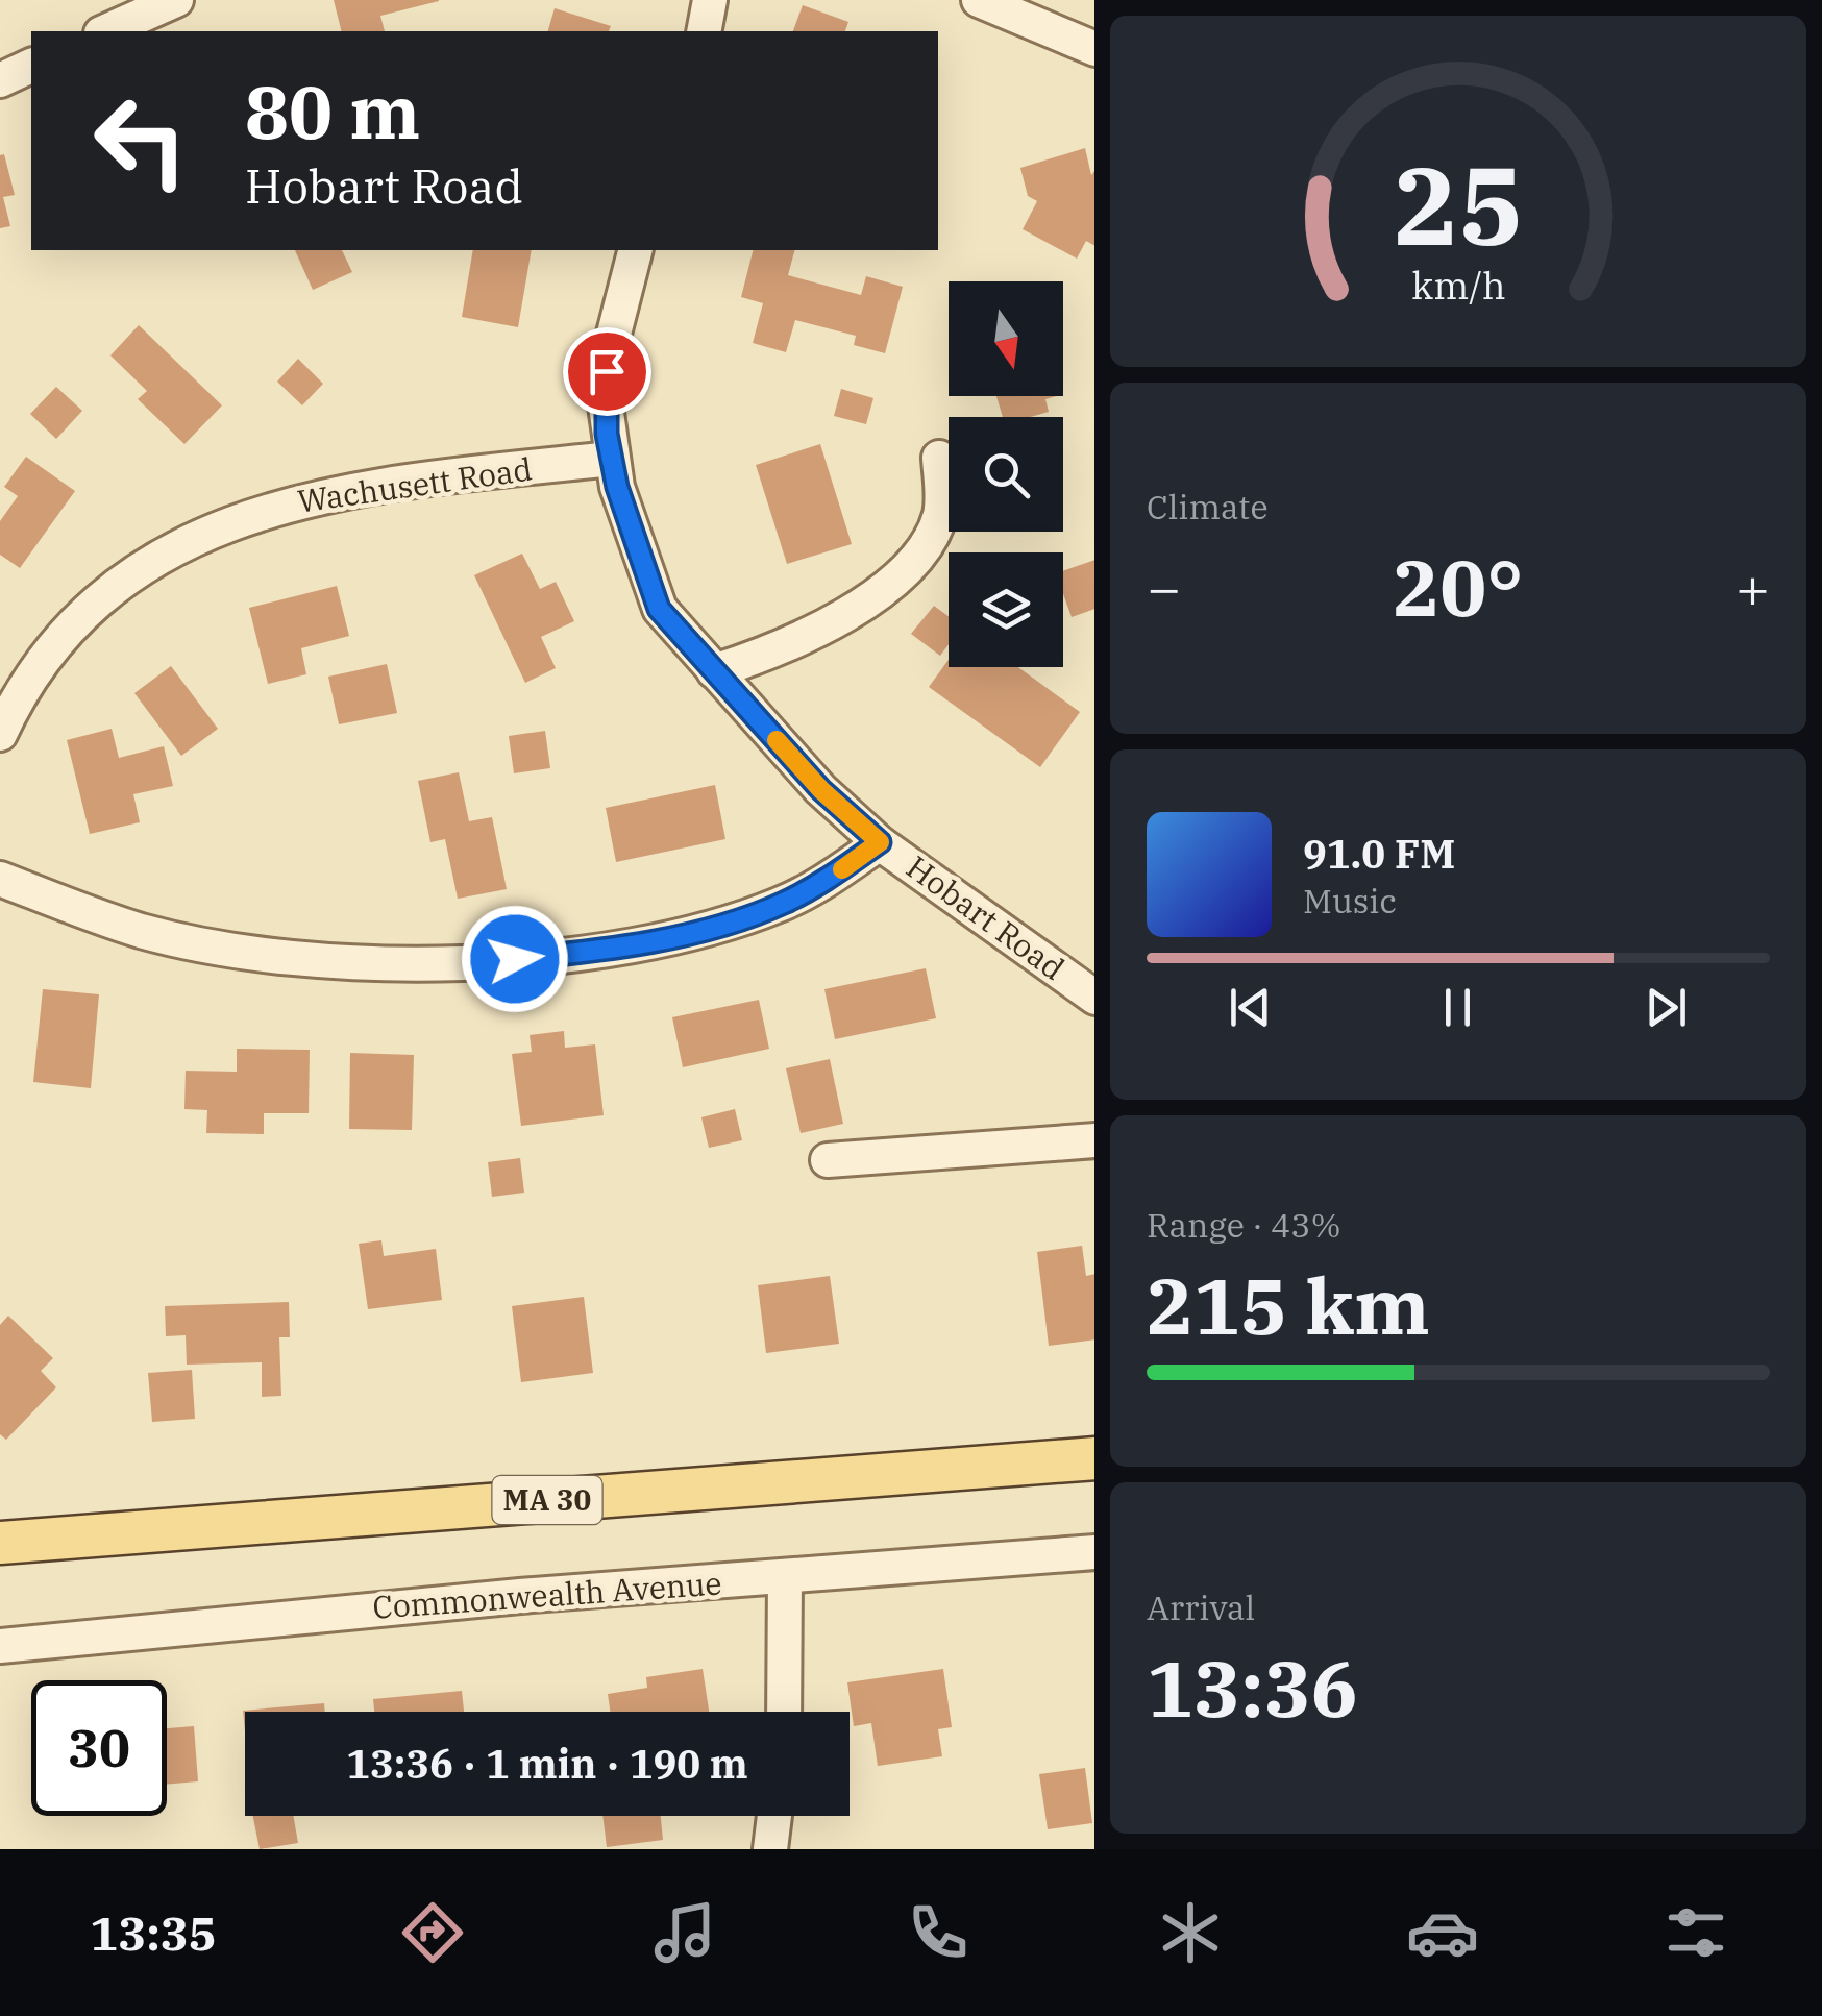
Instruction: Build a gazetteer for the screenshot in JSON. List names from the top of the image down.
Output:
{
  "streets": {
    "main road": ["MA 30"],
    "street": ["Wachusett Road", "Hobart Road", "Commonwealth Avenue"]
  },
  "crossings": [
    ["Wachusett Road", "Hobart Road"]
  ],
  "north": "bottom",
  "page": {
    "turn": ["80 m", "Hobart Road"],
    "tile": [
      "Climate",
      ["Range · 43%", "215 km"],
      ["Arrival", "13:36"]
    ],
    "heat": ["−", "20°", "+"],
    "song": ["91.0 FM", "Music"],
    "limit": "30",
    "trip": "13:36 · 1 min · 190 m",
    "tabs": "13:35",
    "gauge": ["25", "km/h"]
  }
}
